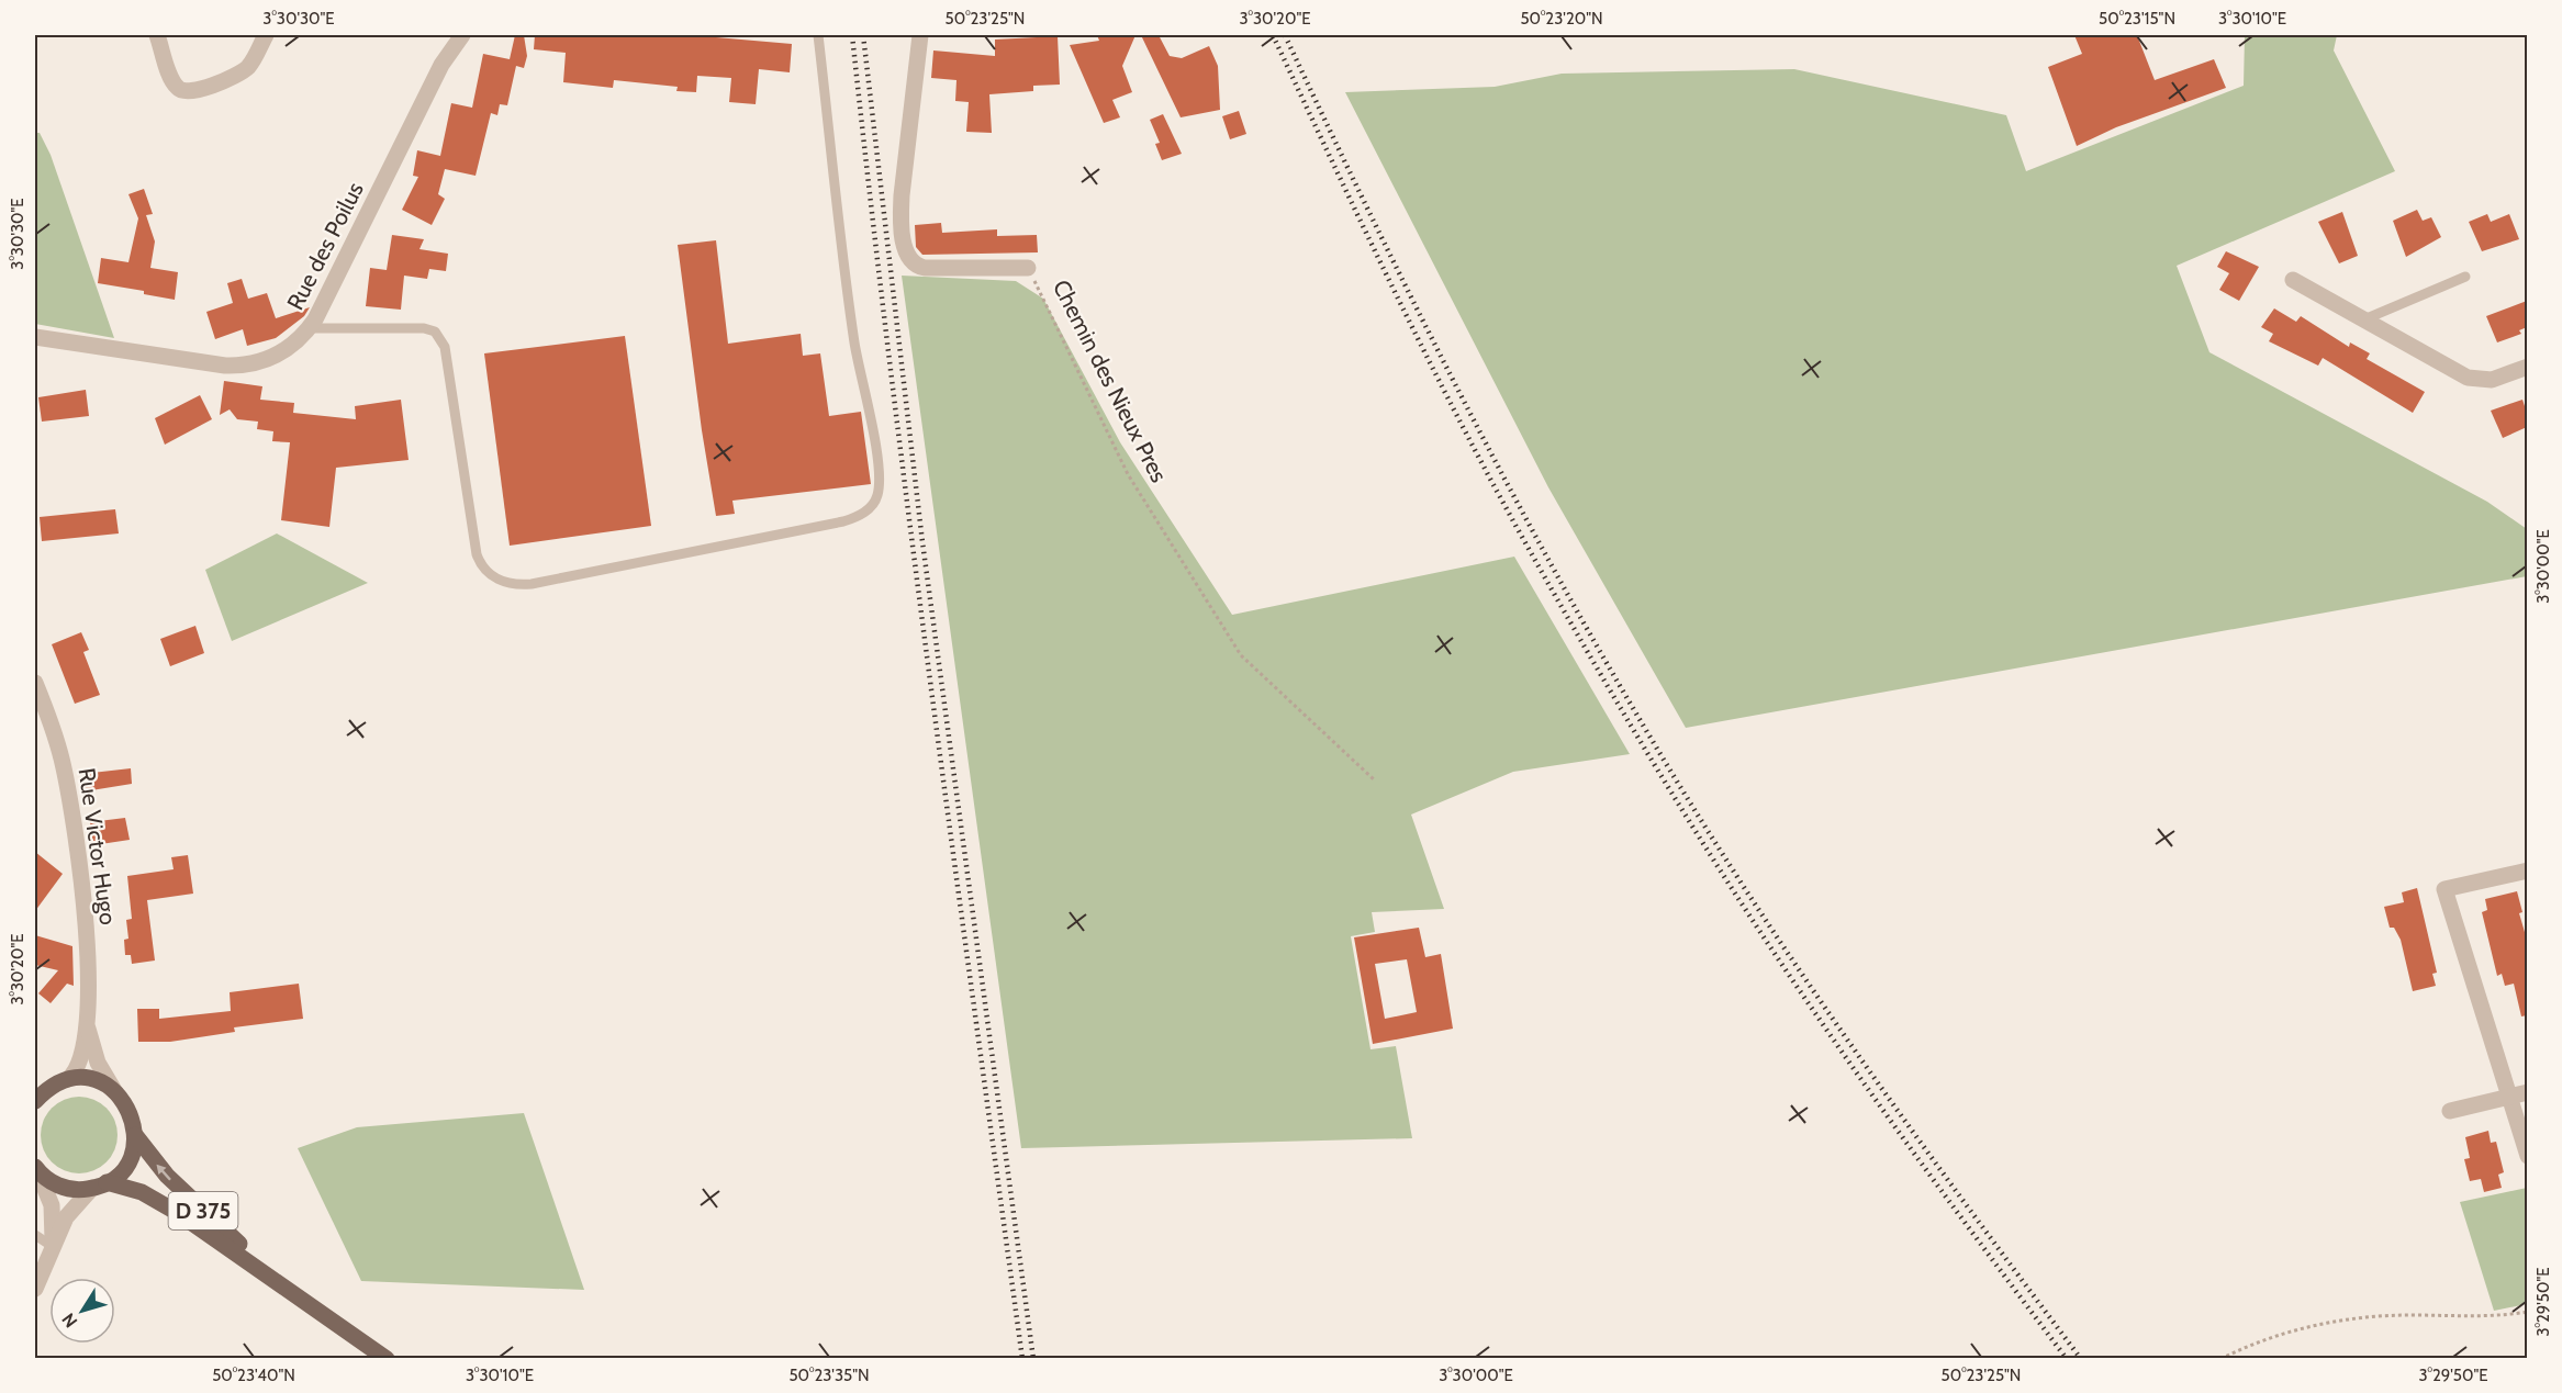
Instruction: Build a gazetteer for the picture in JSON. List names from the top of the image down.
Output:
{
  "streets": {
    "main road": ["D 375"],
    "street": ["Rue des Poilus", "Chemin des Nieux Pres", "Rue Victor Hugo"]
  },
  "north": "bottom left",
  "coordinates": [
    "3°30'30\"E",
    "50°23'25\"N",
    "3°30'20\"E",
    "50°23'20\"N",
    "50°23'15\"N",
    "3°30'10\"E",
    "3°30'00\"E",
    "3°29'50\"E",
    "50°23'40\"N",
    "50°23'35\"N"
  ]
}
